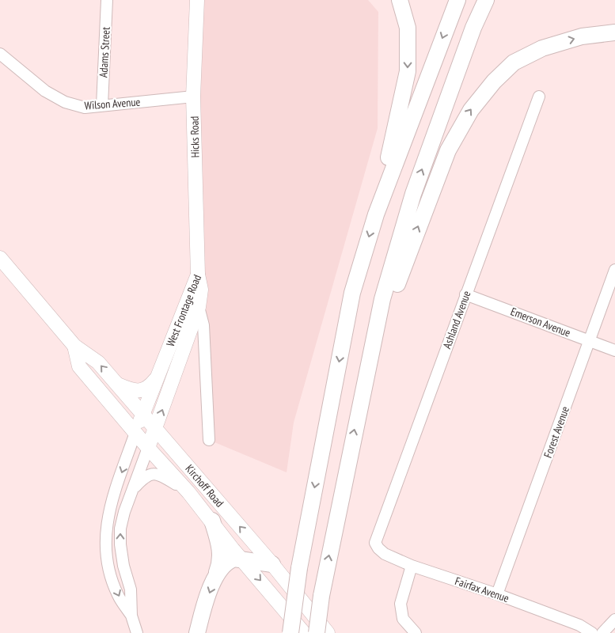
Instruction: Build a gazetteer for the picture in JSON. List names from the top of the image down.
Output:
{
  "streets": {
    "main road": ["Hicks Road", "West Frontage Road", "Kirchoff Road"],
    "street": [
      "Adams Street",
      "Wilson Avenue",
      "Ashland Avenue",
      "Emerson Avenue",
      "Forest Avenue",
      "Fairfax Avenue"
    ]
  },
  "crossings": [
    ["Adams Street", "Wilson Avenue"],
    ["Wilson Avenue", "Hicks Road"],
    ["Hicks Road", "West Frontage Road"],
    ["West Frontage Road", "Kirchoff Road"],
    ["Ashland Avenue", "Emerson Avenue"],
    ["Ashland Avenue", "Fairfax Avenue"],
    ["Emerson Avenue", "Forest Avenue"],
    ["Forest Avenue", "Fairfax Avenue"]
  ]
}
